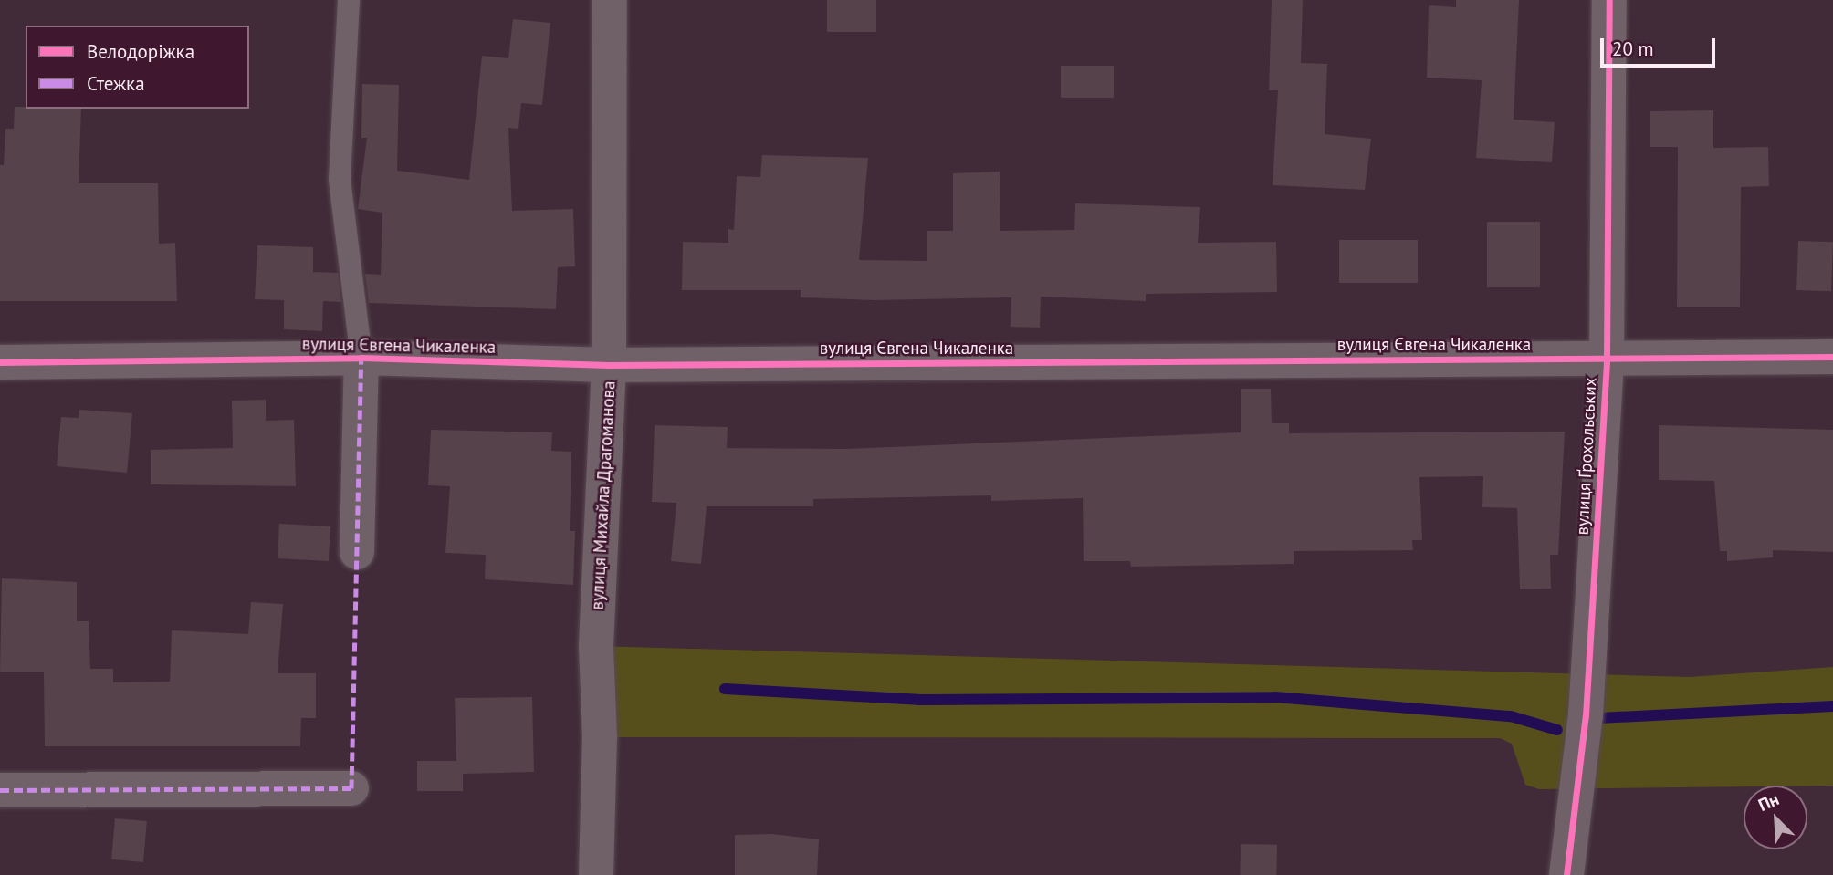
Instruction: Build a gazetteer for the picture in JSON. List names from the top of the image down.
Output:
{
  "streets": {
    "street": ["вулиця Євгена Чикаленка", "вулиця Ґрохольських", "вулиця Михайла Драгоманова"]
  },
  "crossings": [
    ["вулиця Євгена Чикаленка", "вулиця Ґрохольських"],
    ["вулиця Євгена Чикаленка", "вулиця Михайла Драгоманова"]
  ],
  "legend": ["Велодоріжка", "Стежка"],
  "scale_bar": "20 m",
  "north": "top left"
}
